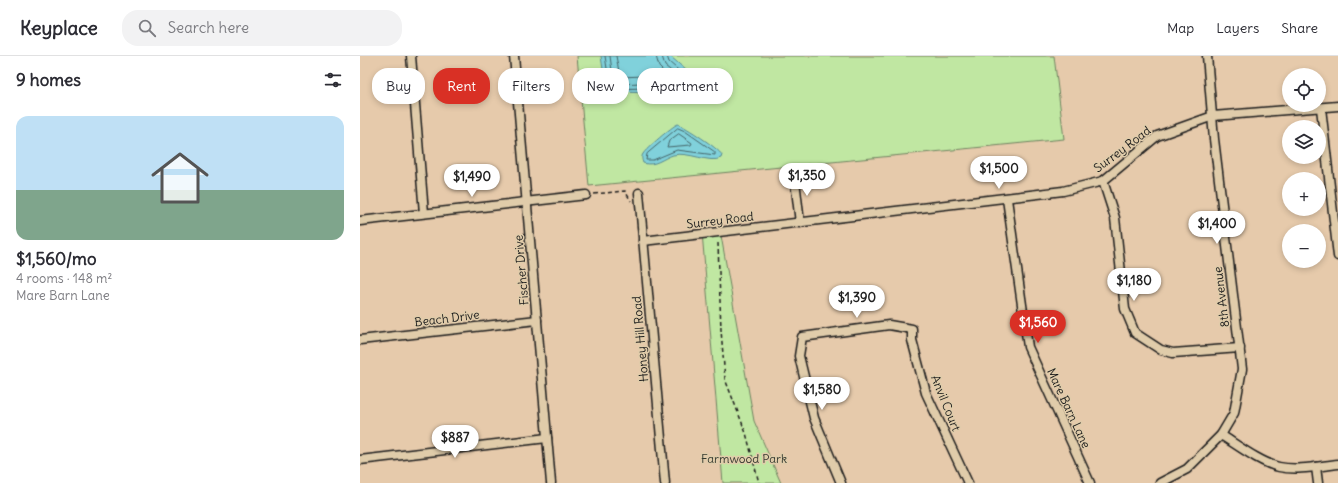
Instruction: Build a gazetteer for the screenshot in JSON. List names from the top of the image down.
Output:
{
  "streets": {
    "street": [
      "Surrey Road",
      "Fischer Drive",
      "8th Avenue",
      "Beach Drive",
      "Honey Hill Road",
      "Anvil Court",
      "Mare Barn Lane"
    ]
  },
  "crossings": [
    ["Surrey Road", "8th Avenue"],
    ["Surrey Road", "Honey Hill Road"],
    ["Surrey Road", "Mare Barn Lane"],
    ["Fischer Drive", "Beach Drive"]
  ],
  "parks": ["Farmwood Park"],
  "page": {
    "header": "Keyplace",
    "search": "Search here",
    "nav": ["Map", "Layers", "Share"],
    "heading": "9 homes",
    "map_buttons": ["+", "−"],
    "chip": [
      "Buy",
      "Rent",
      "Filters",
      "New",
      "Apartment"
    ],
    "list": [
      {
        "name": "$1,560/mo",
        "note": "4 rooms · 148 m² · Mare Barn Lane"
      }
    ],
    "price": [
      "$1,500",
      "$1,350",
      "$1,490",
      "$1,400",
      "$1,180",
      "$1,390",
      "$1,560",
      "$1,580",
      "$887"
    ]
  }
}
